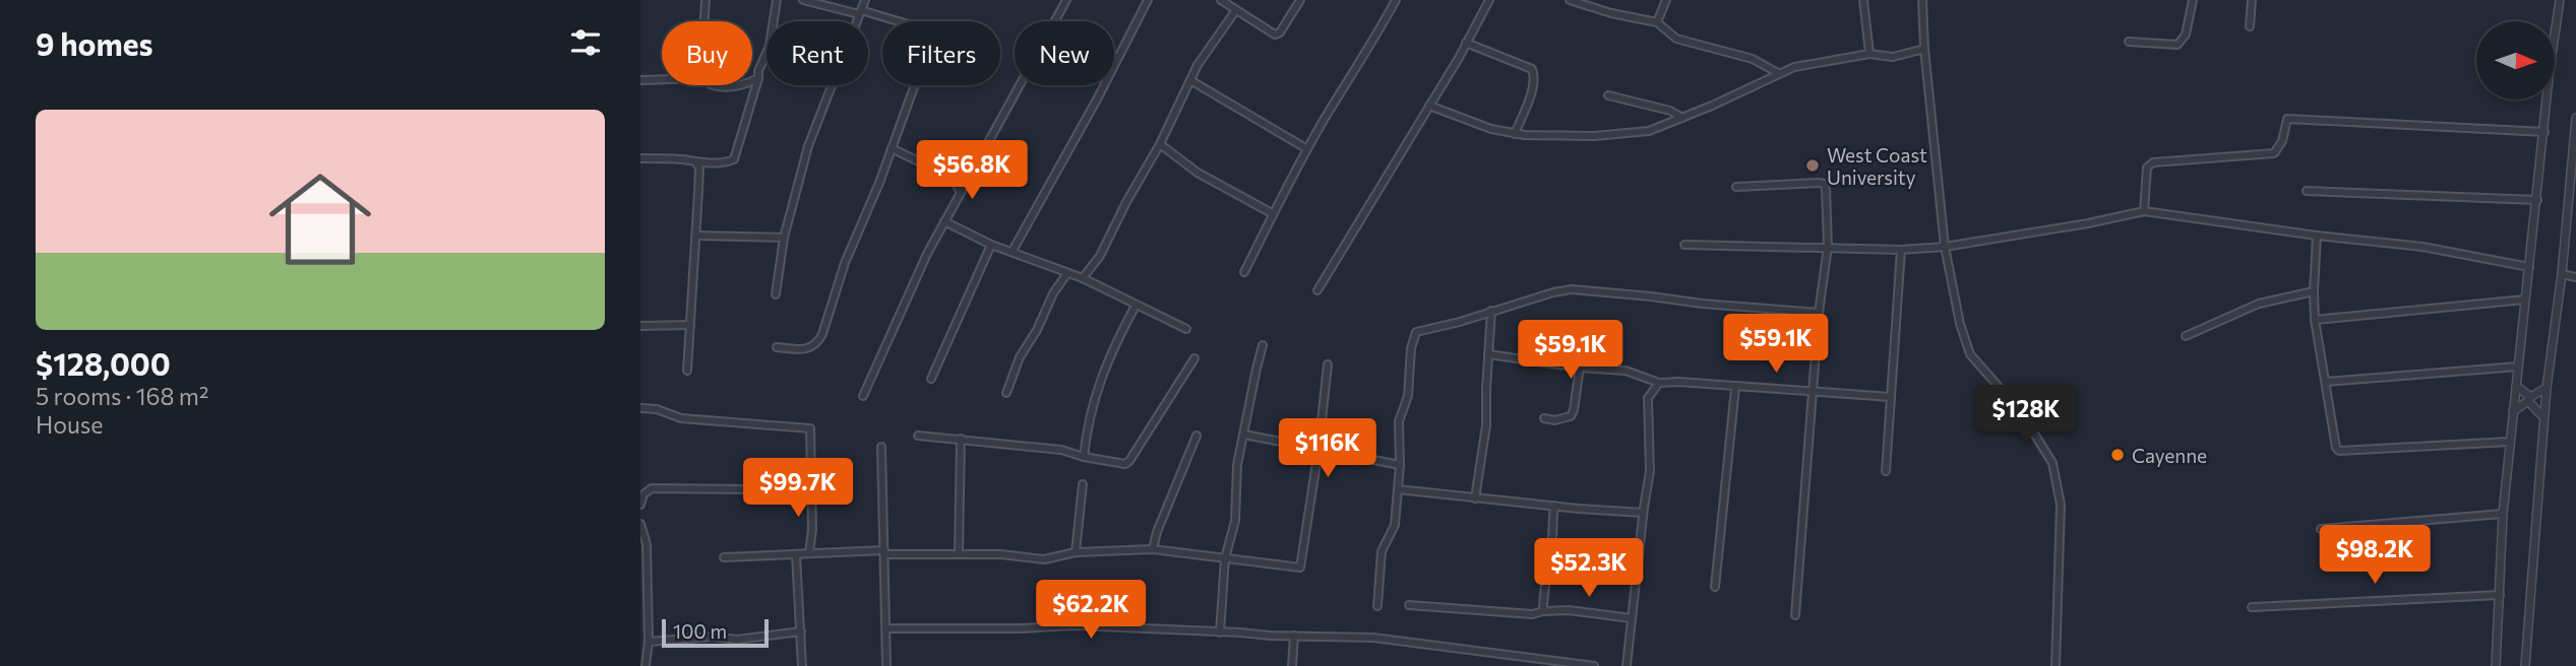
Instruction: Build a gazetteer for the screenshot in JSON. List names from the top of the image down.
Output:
{
  "places": ["West Coast University", "Cayenne"],
  "scale_bar": "100 m",
  "north": "right",
  "page": {
    "heading": "9 homes",
    "chip": [
      "Buy",
      "Rent",
      "Filters",
      "New"
    ],
    "list": [
      {
        "name": "$128,000",
        "note": "5 rooms · 168 m² · House"
      }
    ],
    "price": [
      "$56.8K",
      "$59.1K",
      "$59.1K",
      "$128K",
      "$116K",
      "$99.7K",
      "$98.2K",
      "$52.3K",
      "$62.2K"
    ],
    "scale": "100 m"
  }
}
